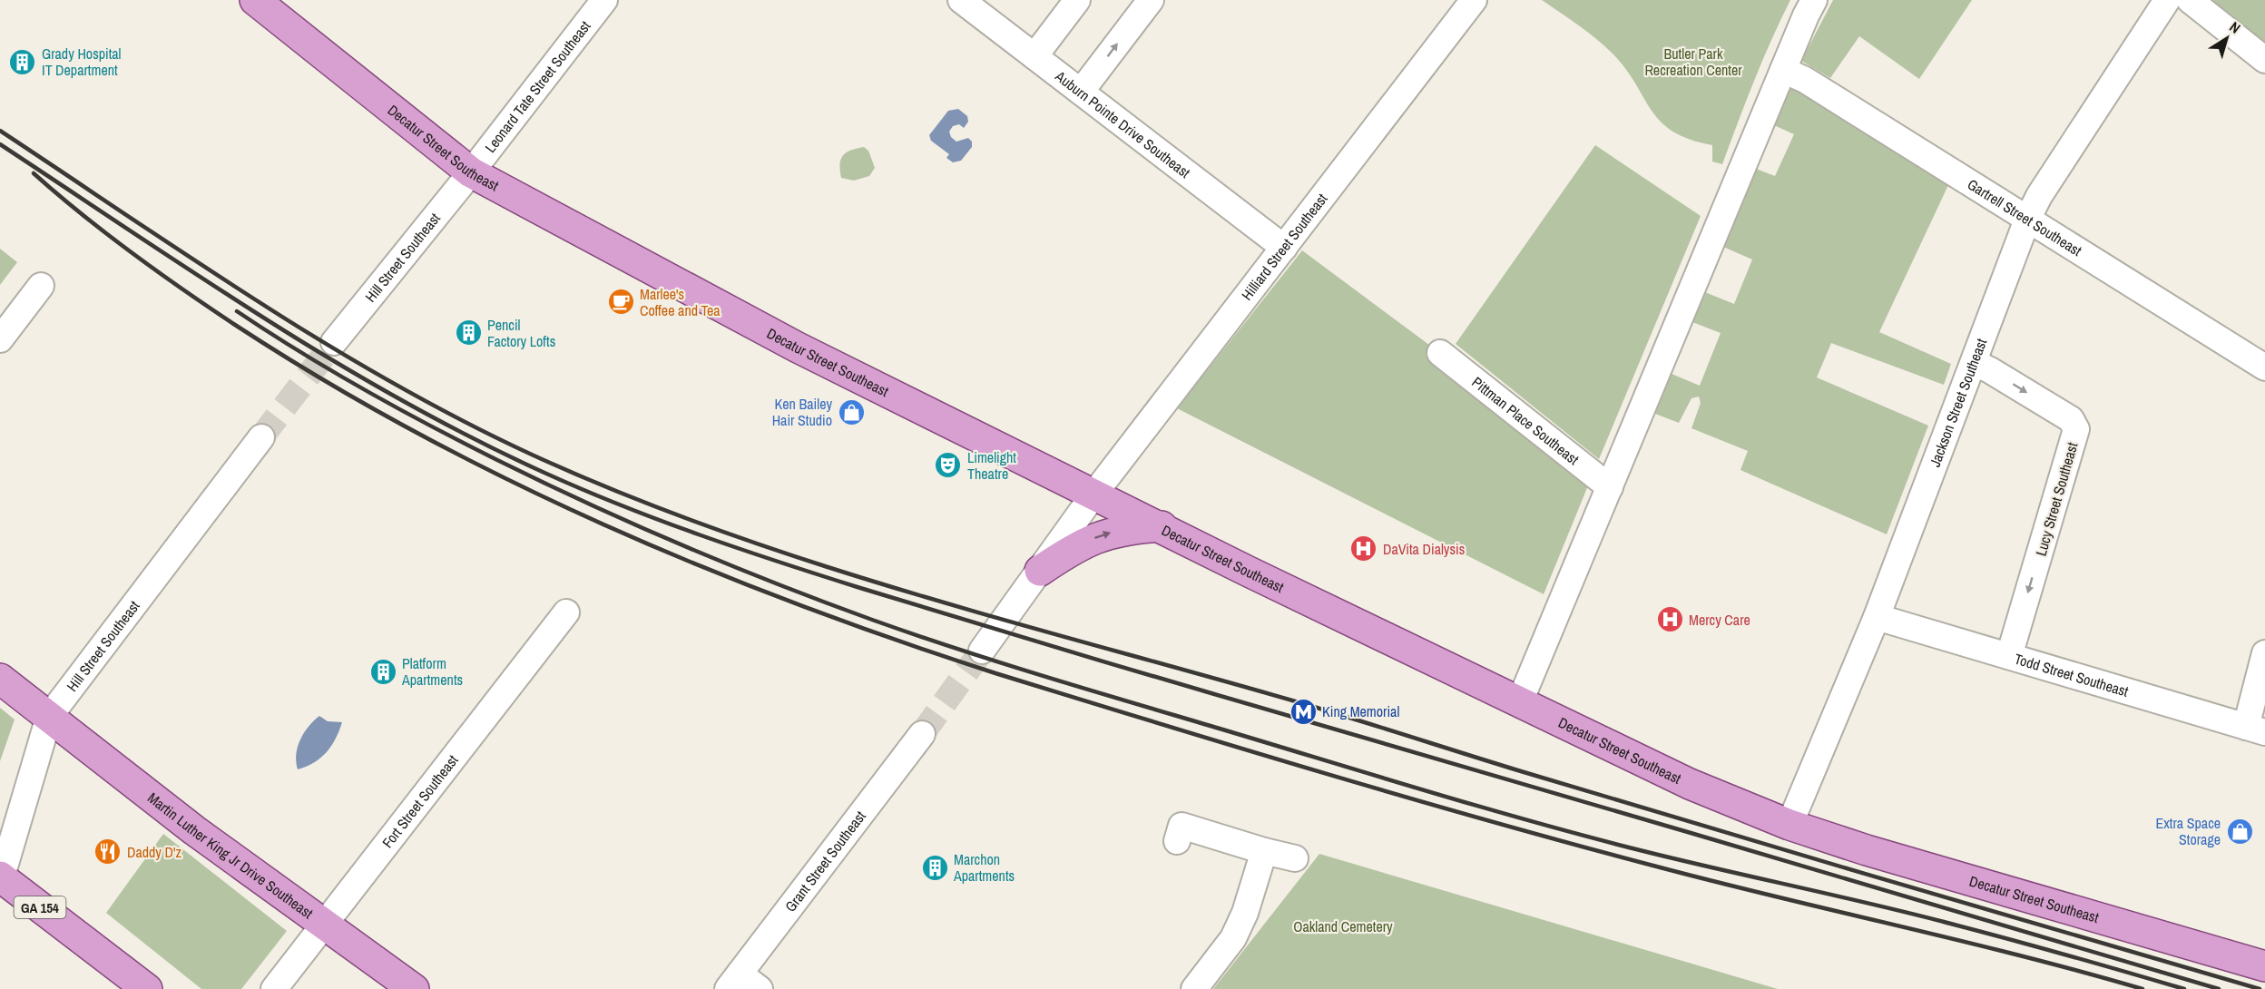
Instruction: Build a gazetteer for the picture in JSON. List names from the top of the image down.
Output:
{
  "streets": {
    "main road": ["Decatur Street Southeast", "Martin Luther King Jr Drive Southeast", "GA 154"],
    "street": [
      "Leonard Tate Street Southeast",
      "Auburn Pointe Drive Southeast",
      "Gartrell Street Southeast",
      "Hilliard Street Southeast",
      "Hill Street Southeast",
      "Jackson Street Southeast",
      "Pittman Place Southeast",
      "Lucy Street Southeast",
      "Todd Street Southeast",
      "Fort Street Southeast",
      "Grant Street Southeast"
    ]
  },
  "crossings": [
    ["Leonard Tate Street Southeast", "Decatur Street Southeast"],
    ["Leonard Tate Street Southeast", "Hill Street Southeast"],
    ["Auburn Pointe Drive Southeast", "Hilliard Street Southeast"],
    ["Decatur Street Southeast", "Hilliard Street Southeast"],
    ["Decatur Street Southeast", "Hill Street Southeast"],
    ["Decatur Street Southeast", "Jackson Street Southeast"],
    ["Gartrell Street Southeast", "Jackson Street Southeast"],
    ["Hill Street Southeast", "Martin Luther King Jr Drive Southeast"],
    ["Hill Street Southeast", "GA 154"],
    ["Jackson Street Southeast", "Lucy Street Southeast"],
    ["Jackson Street Southeast", "Todd Street Southeast"],
    ["Lucy Street Southeast", "Todd Street Southeast"],
    ["Fort Street Southeast", "Martin Luther King Jr Drive Southeast"]
  ],
  "one_way": ["Lucy Street Southeast"],
  "parks": ["Butler Park Recreation Center", "Oakland Cemetery"],
  "places": {
    "building": [
      "Grady Hospital IT Department",
      "Pencil Factory Lofts",
      "Platform Apartments",
      "Marchon Apartments"
    ],
    "cafe": ["Marlee's Coffee and Tea"],
    "shop": ["Ken Bailey Hair Studio", "Extra Space Storage"],
    "theatre": ["Limelight Theatre"],
    "hospital": ["DaVita Dialysis", "Mercy Care"],
    "metro station": ["King Memorial"],
    "restaurant": ["Daddy D'z"]
  },
  "north": "top right"
}
